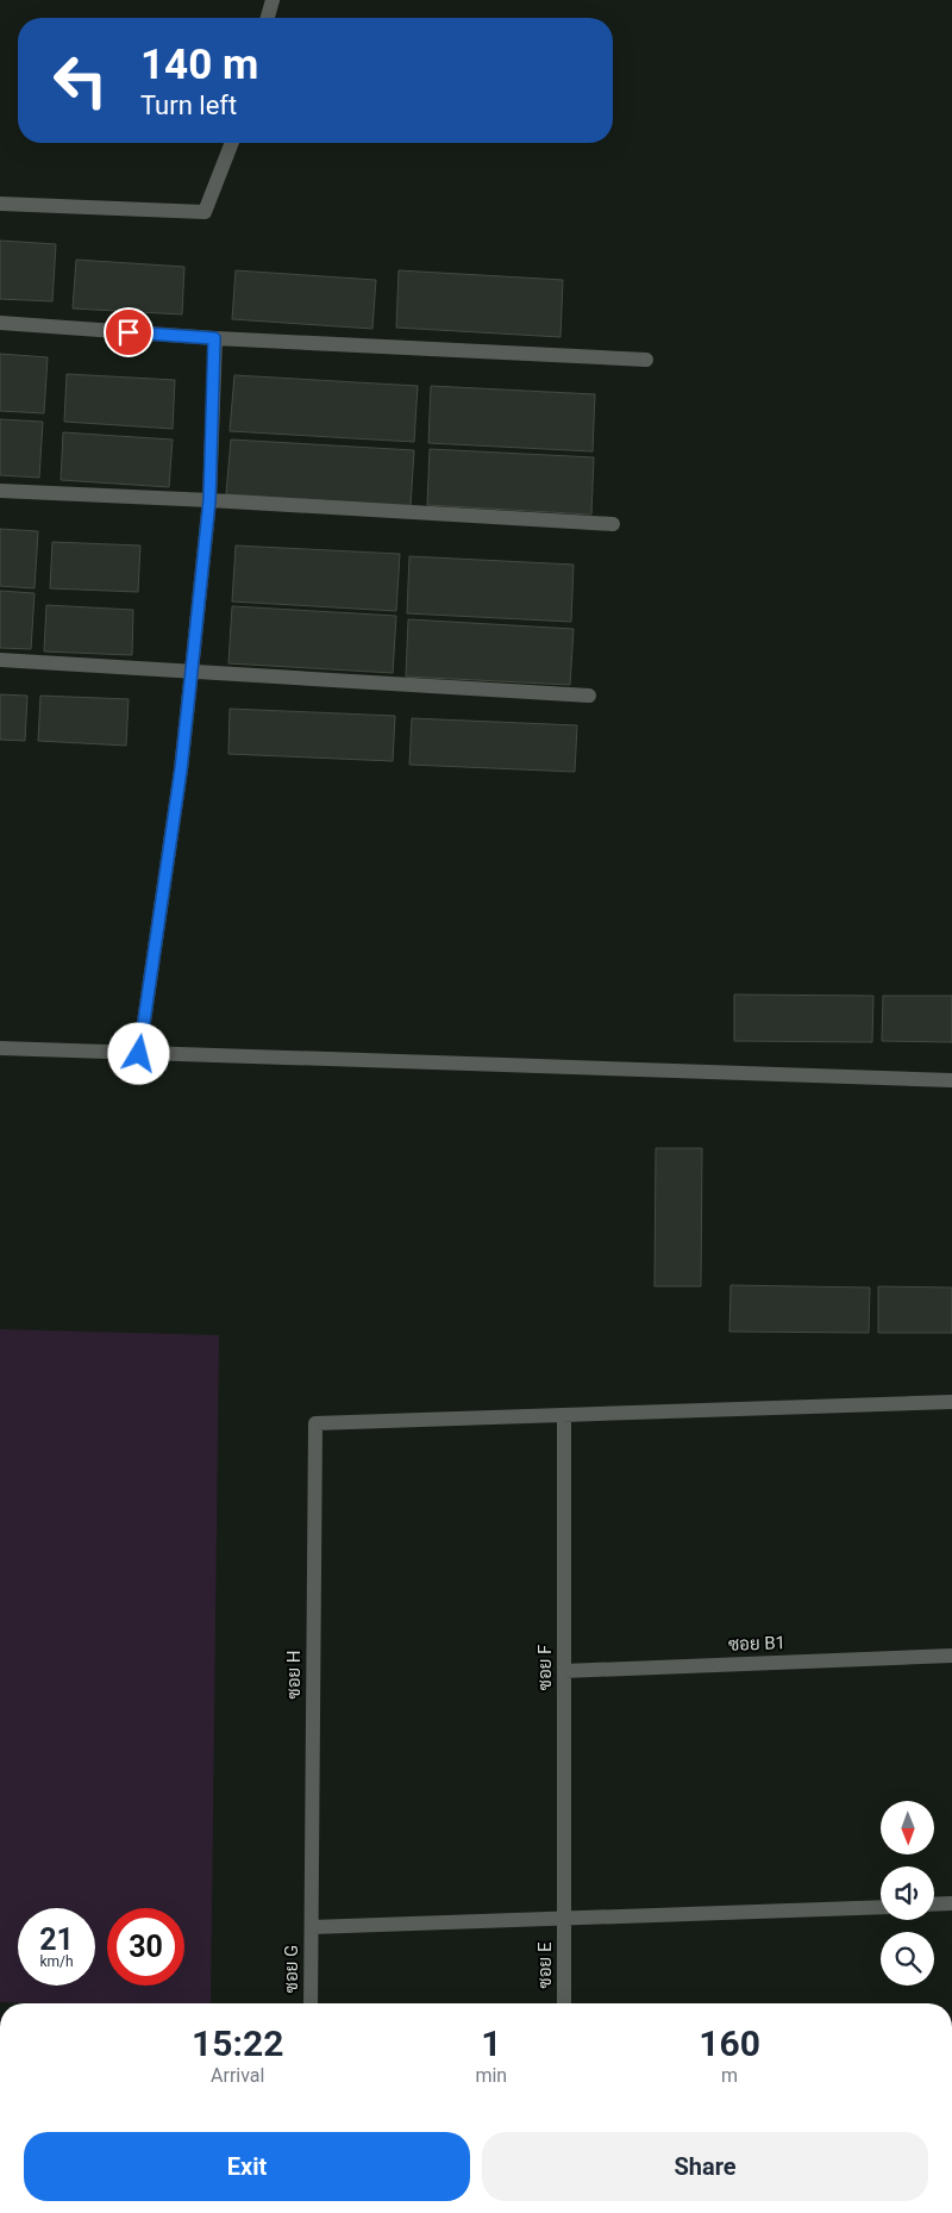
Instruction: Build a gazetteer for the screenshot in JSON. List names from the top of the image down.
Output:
{
  "streets": {
    "street": [
      "ซอย B1",
      "ซอย F",
      "ซอย H",
      "ซอย E",
      "ซอย G"
    ]
  },
  "crossings": [
    ["ซอย B1", "ซอย F"],
    ["ซอย F", "ซอย H"],
    ["ซอย F", "ซอย E"],
    ["ซอย H", "ซอย G"]
  ],
  "north": "bottom",
  "page": {
    "turn": ["140 m", "Turn left"],
    "speed": "21 km/h",
    "limit": "30",
    "eta": [
      "15:22",
      "Arrival",
      "1",
      "min",
      "160",
      "m"
    ],
    "buttons": ["Exit", "Share"]
  }
}
